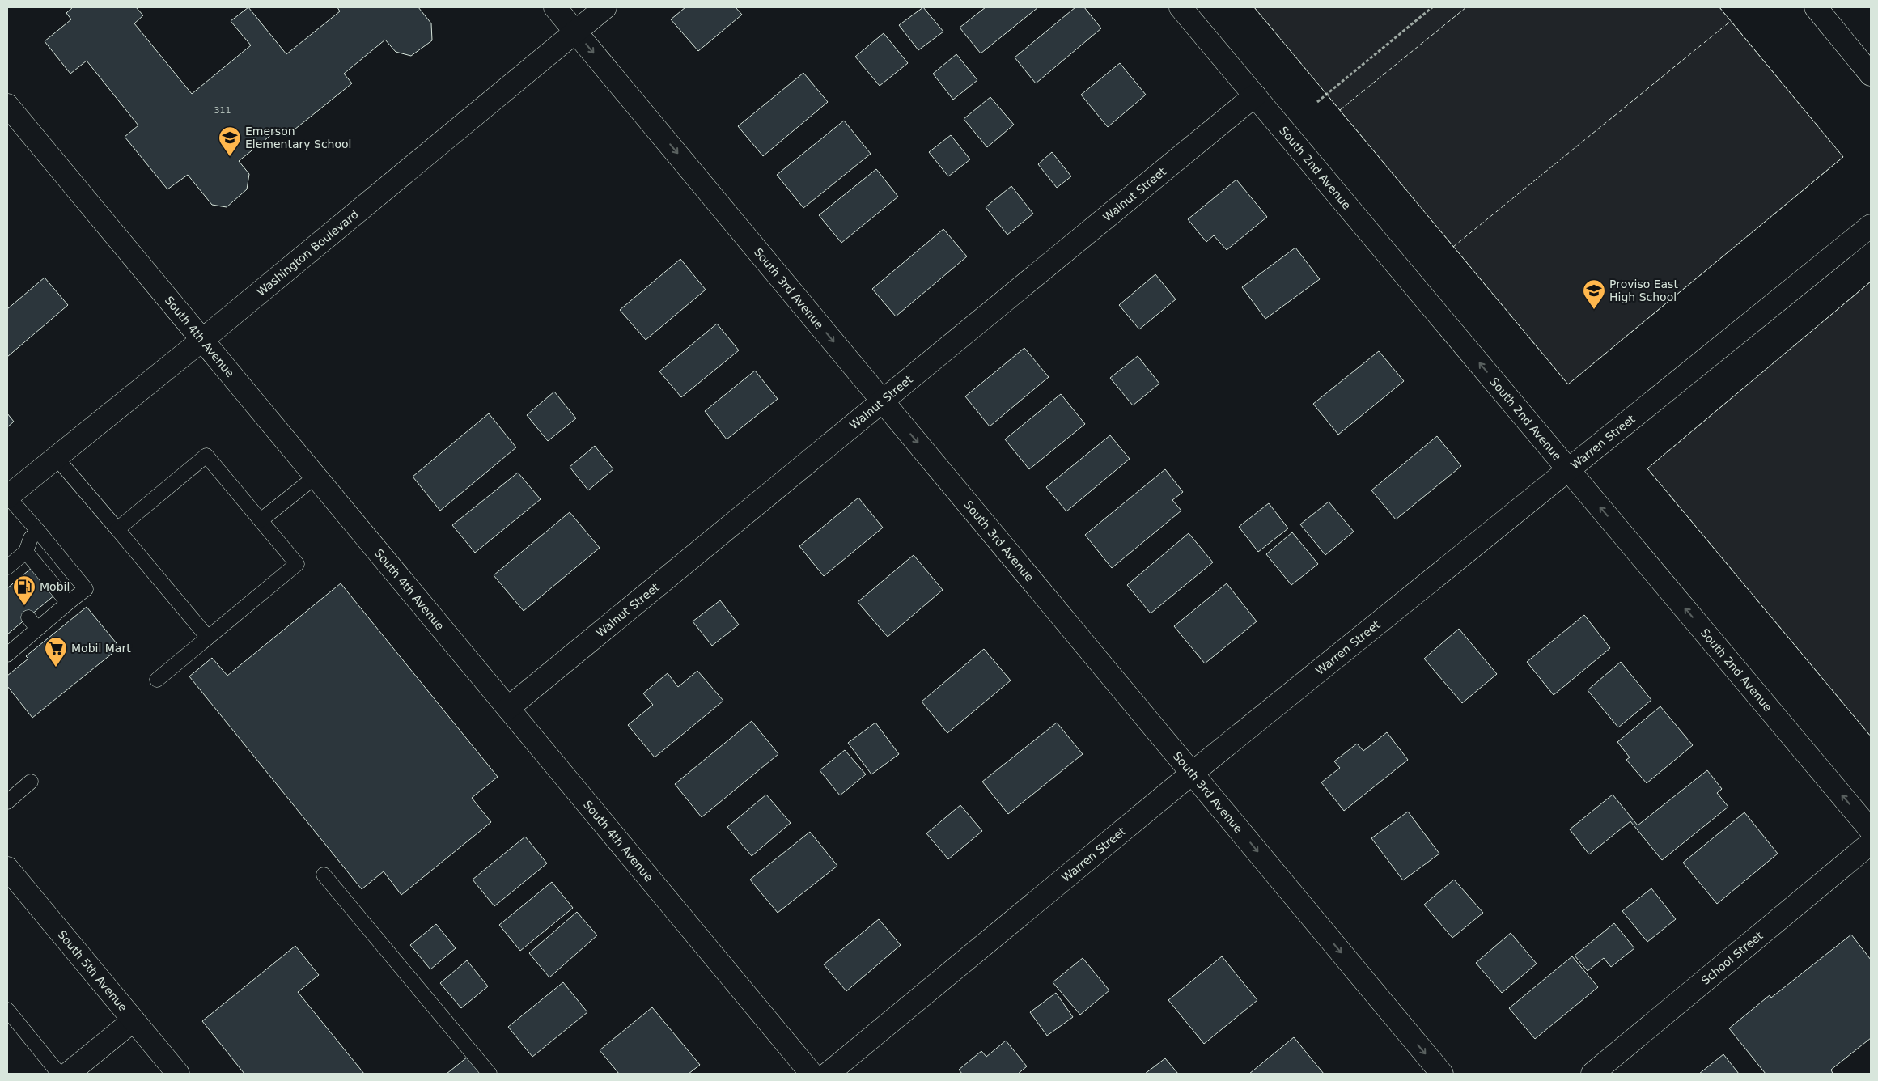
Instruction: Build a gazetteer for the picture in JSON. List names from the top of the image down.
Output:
{
  "streets": {
    "street": [
      "South 2nd Avenue",
      "Walnut Street",
      "Washington Boulevard",
      "South 3rd Avenue",
      "South 4th Avenue",
      "Warren Street",
      "School Street",
      "South 5th Avenue"
    ]
  },
  "crossings": [
    ["South 2nd Avenue", "Walnut Street"],
    ["South 2nd Avenue", "Warren Street"],
    ["Walnut Street", "South 3rd Avenue"],
    ["Walnut Street", "South 4th Avenue"],
    ["Washington Boulevard", "South 3rd Avenue"],
    ["Washington Boulevard", "South 4th Avenue"],
    ["South 3rd Avenue", "Warren Street"]
  ],
  "one_way": ["South 2nd Avenue", "South 3rd Avenue"],
  "places": {
    "school or university": ["Emerson Elementary School", "Proviso East High School"],
    "fuel station": ["Mobil"],
    "supermarket": ["Mobil Mart"]
  },
  "house_numbers": ["311"]
}
